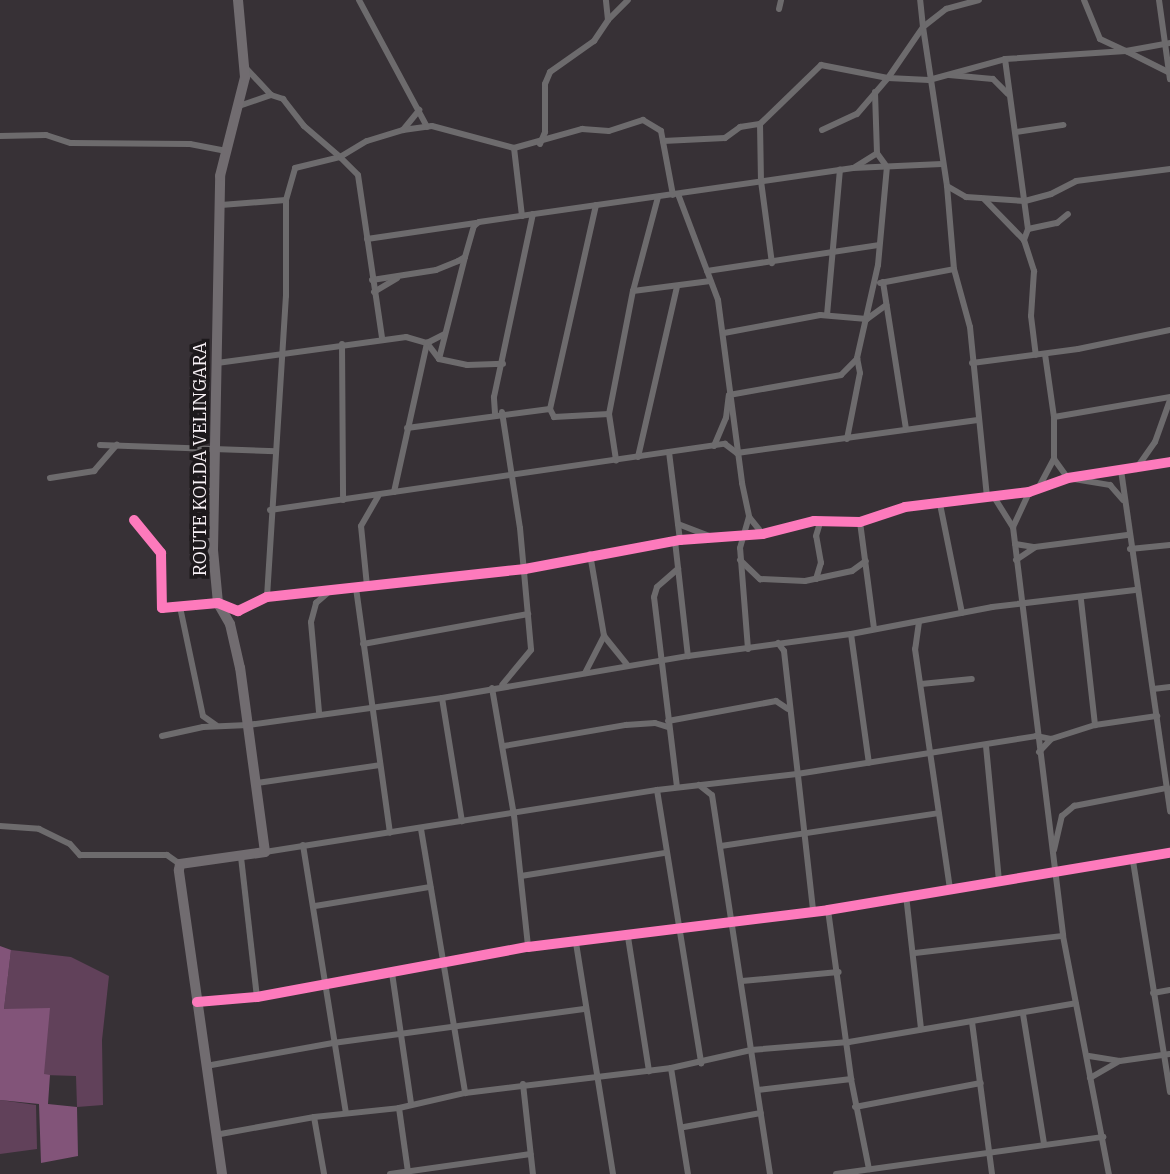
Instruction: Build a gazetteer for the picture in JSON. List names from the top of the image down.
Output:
{
  "streets": {
    "main road": ["ROUTE KOLDA VELINGARA"]
  }
}
